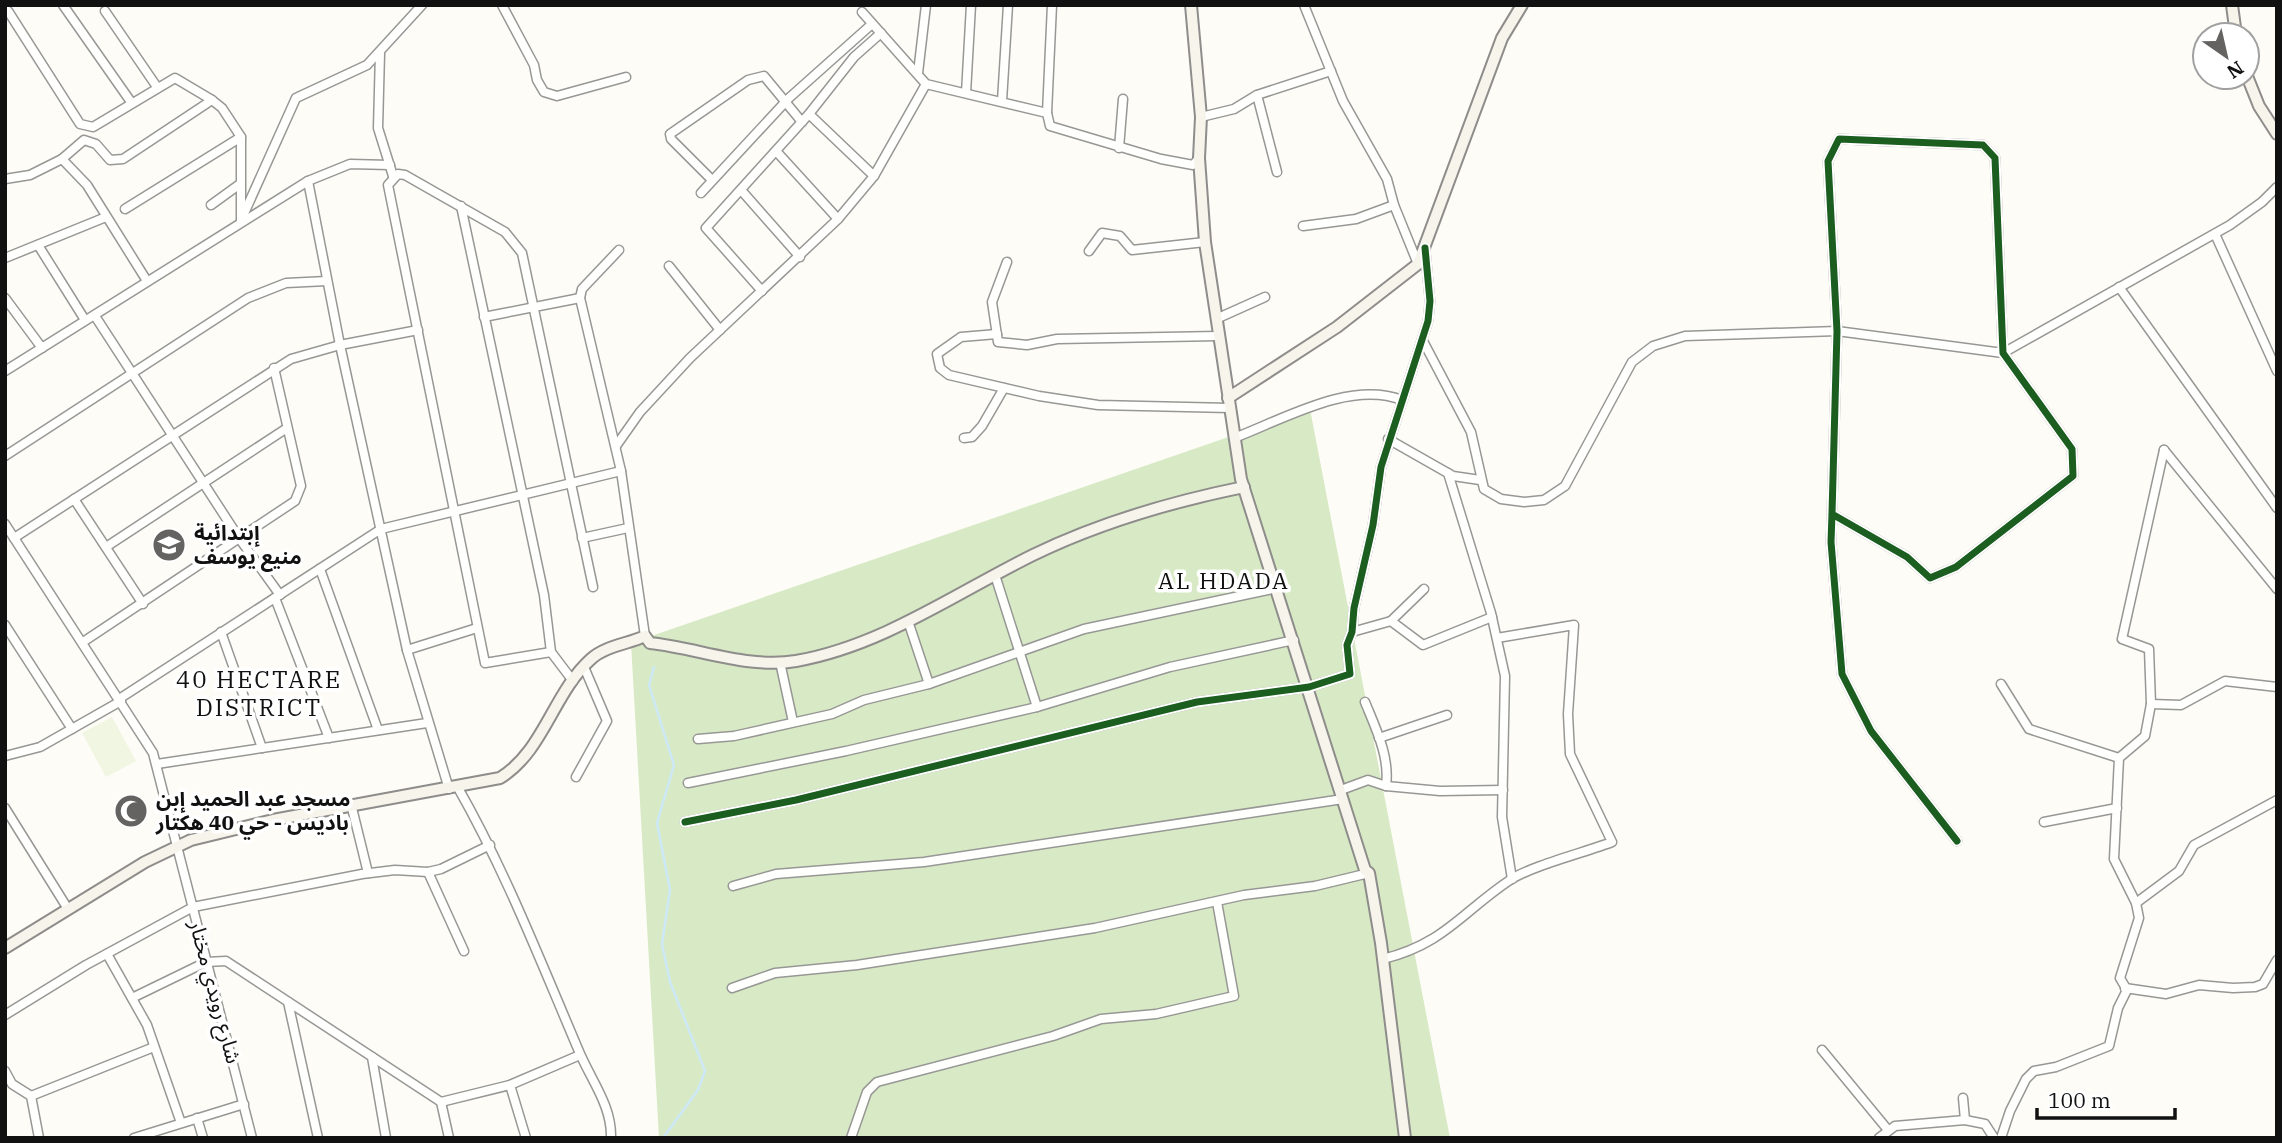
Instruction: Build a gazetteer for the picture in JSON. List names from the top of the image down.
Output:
{
  "streets": {
    "street": ["شارع رويدي مختار"]
  },
  "districts": ["AL HDADA", "40 HECTARE DISTRICT"],
  "places": {
    "school or university": ["إبتدائية منيع يوسف"],
    "mosque": ["مسجد عبد الحميد إبن باديس - حي 40 هكتار"]
  },
  "scale_bar": "100 m",
  "north": "bottom right"
}
